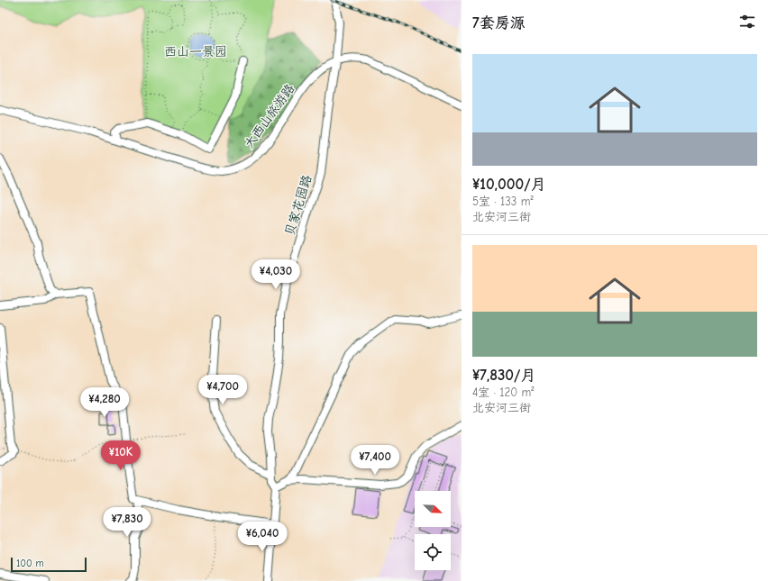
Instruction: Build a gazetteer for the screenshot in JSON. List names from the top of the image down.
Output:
{
  "streets": {
    "street": ["大西山旅游路", "贝家花园路"]
  },
  "crossings": [
    ["大西山旅游路", "贝家花园路"]
  ],
  "parks": ["西山一景园"],
  "scale_bar": "100 m",
  "north": "bottom right",
  "page": {
    "heading": "7套房源",
    "list": [
      {
        "name": "¥10,000/月",
        "note": "5室 · 133 m² · 北安河三街"
      },
      {
        "name": "¥7,830/月",
        "note": "4室 · 120 m² · 北安河三街"
      }
    ],
    "price": [
      "¥4,030",
      "¥4,700",
      "¥4,280",
      "¥10K",
      "¥7,400",
      "¥7,830",
      "¥6,040"
    ],
    "scale": "100 m"
  }
}
